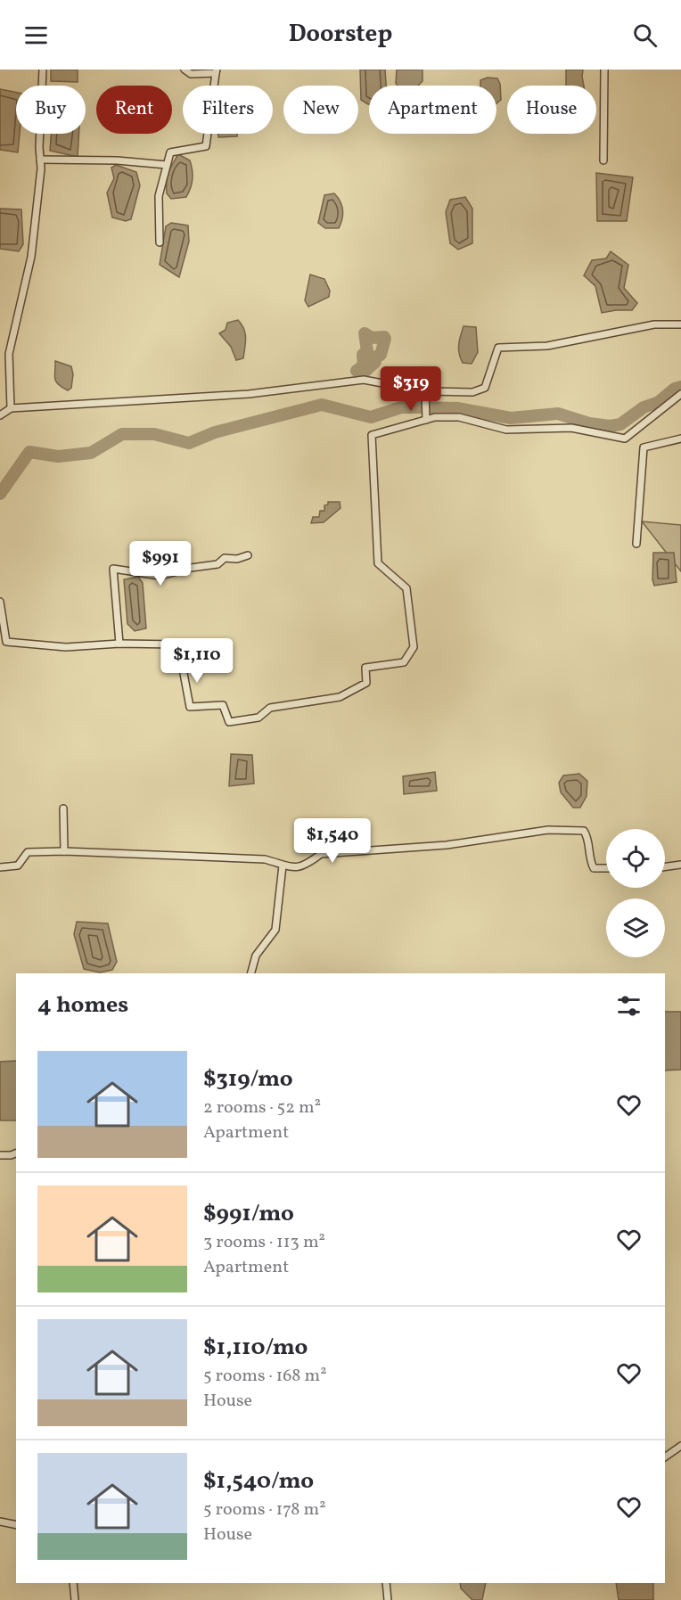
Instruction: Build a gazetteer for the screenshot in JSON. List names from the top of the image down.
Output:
{
  "page": {
    "header": "Doorstep",
    "chip": [
      "Buy",
      "Rent",
      "Filters",
      "New",
      "Apartment",
      "House"
    ],
    "price": [
      "$319",
      "$991",
      "$1,110",
      "$1,540"
    ],
    "heading": "4 homes",
    "list": [
      {
        "name": "$319/mo",
        "note": "2 rooms · 52 m² · Apartment"
      },
      {
        "name": "$991/mo",
        "note": "3 rooms · 113 m² · Apartment"
      },
      {
        "name": "$1,110/mo",
        "note": "5 rooms · 168 m² · House"
      },
      {
        "name": "$1,540/mo",
        "note": "5 rooms · 178 m² · House"
      }
    ]
  }
}
